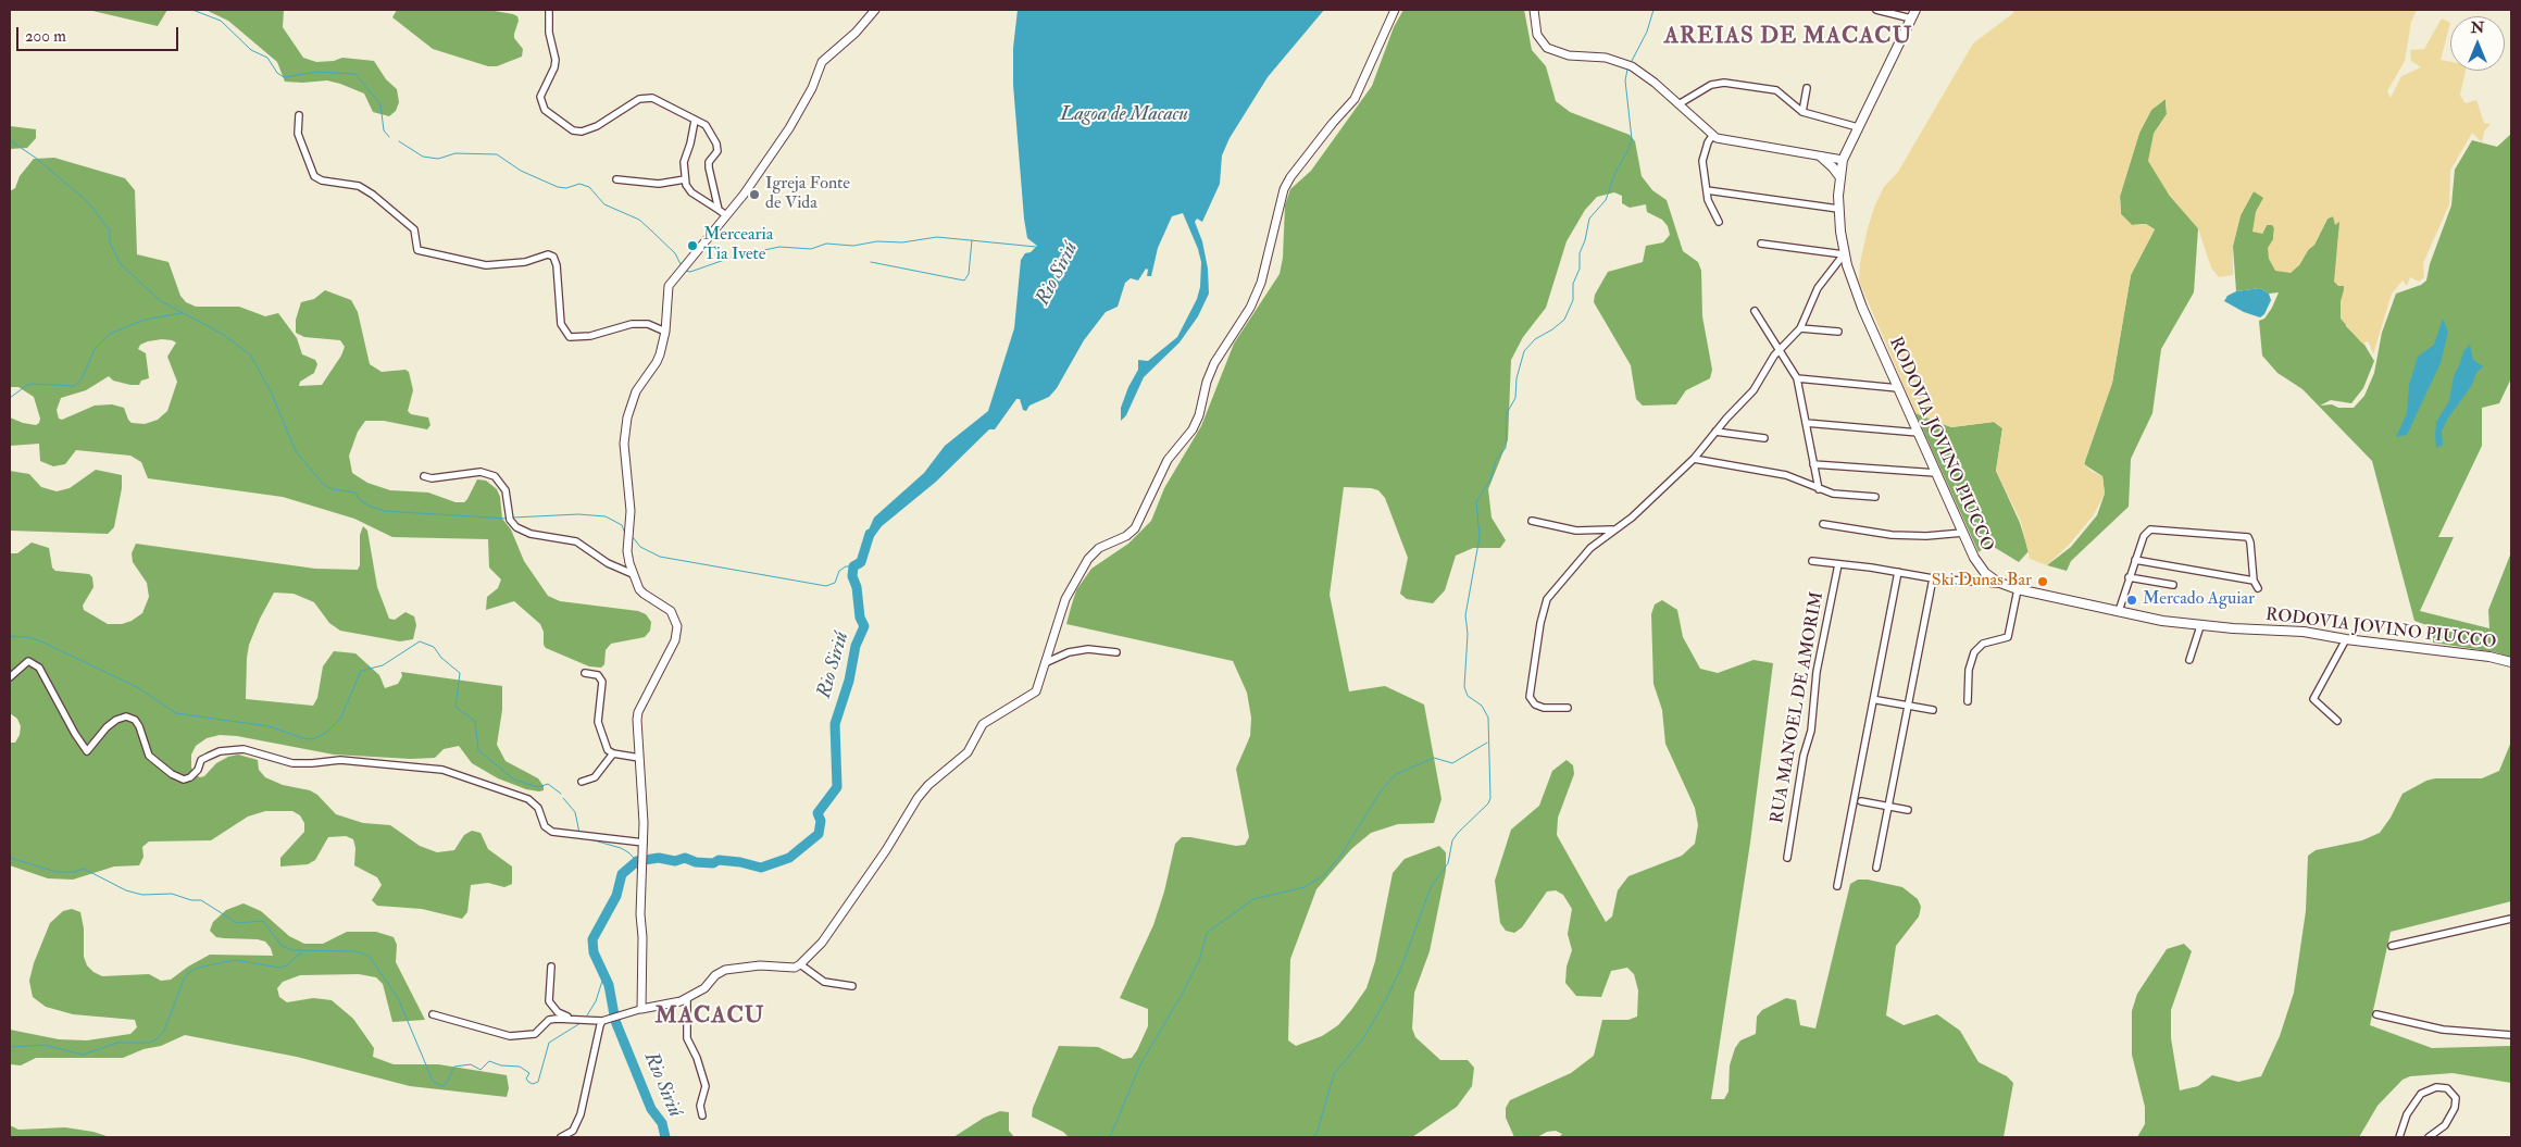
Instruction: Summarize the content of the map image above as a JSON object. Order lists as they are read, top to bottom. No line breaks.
{"streets":{"main road":["RODOVIA JOVINO PIUCCO"],"street":["RUA MANOEL DE AMORIM"]},"districts":["AREIAS DE MACACU","MACACU"],"water":["Lagoa de Macacu","Rio Siriú"],"places":["Igreja Fonte de Vida","Mercearia Tia Ivete","Ski Dunas Bar","Mercado Aguiar"],"scale_bar":"200 m","north":"top"}
